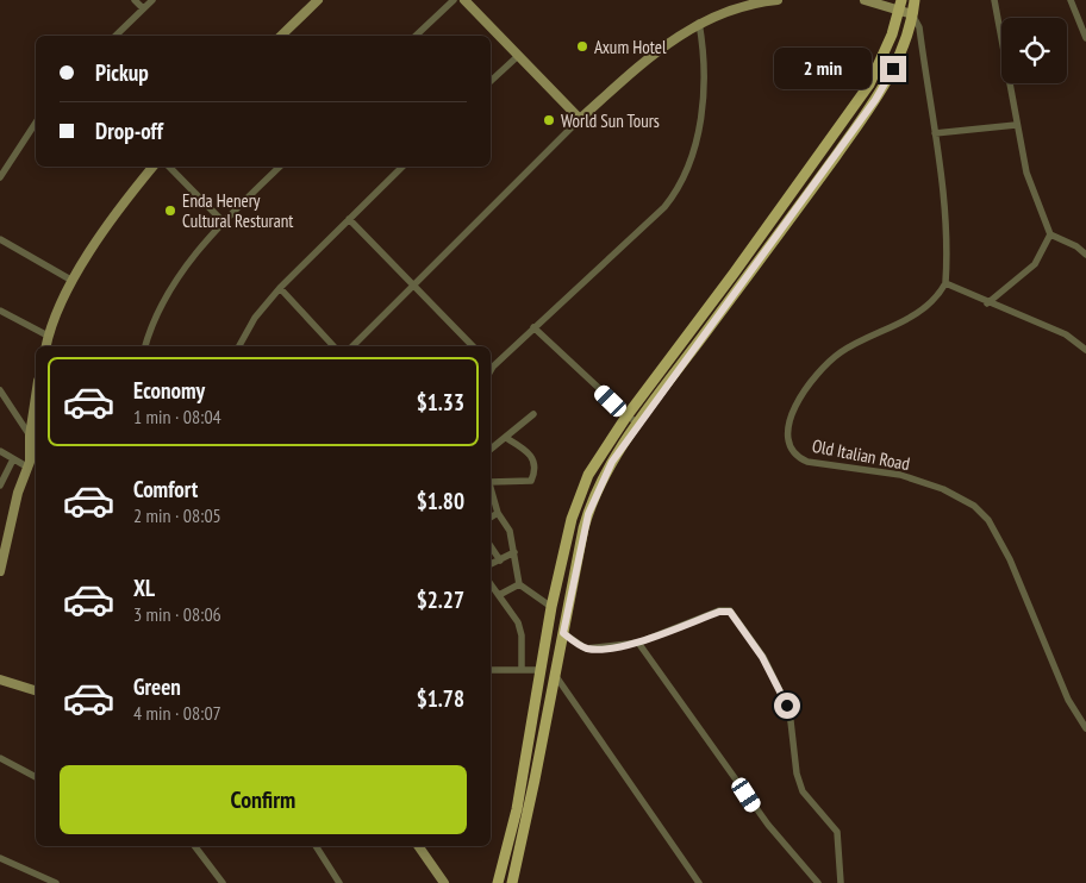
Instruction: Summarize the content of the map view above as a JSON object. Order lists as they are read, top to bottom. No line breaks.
{"streets":{"street":["Old Italian Road"]},"places":["Axum Hotel","World Sun Tours","Enda Henery Cultural Resturant"],"page":{"banner":["Pickup","Drop-off"],"bubble":"2 min","list":[{"name":"Economy","note":"1 min · 08:04","value":"$1.33"},{"name":"Comfort","note":"2 min · 08:05","value":"$1.80"},{"name":"XL","note":"3 min · 08:06","value":"$2.27"},{"name":"Green","note":"4 min · 08:07","value":"$1.78"}],"buttons":"Confirm"}}
